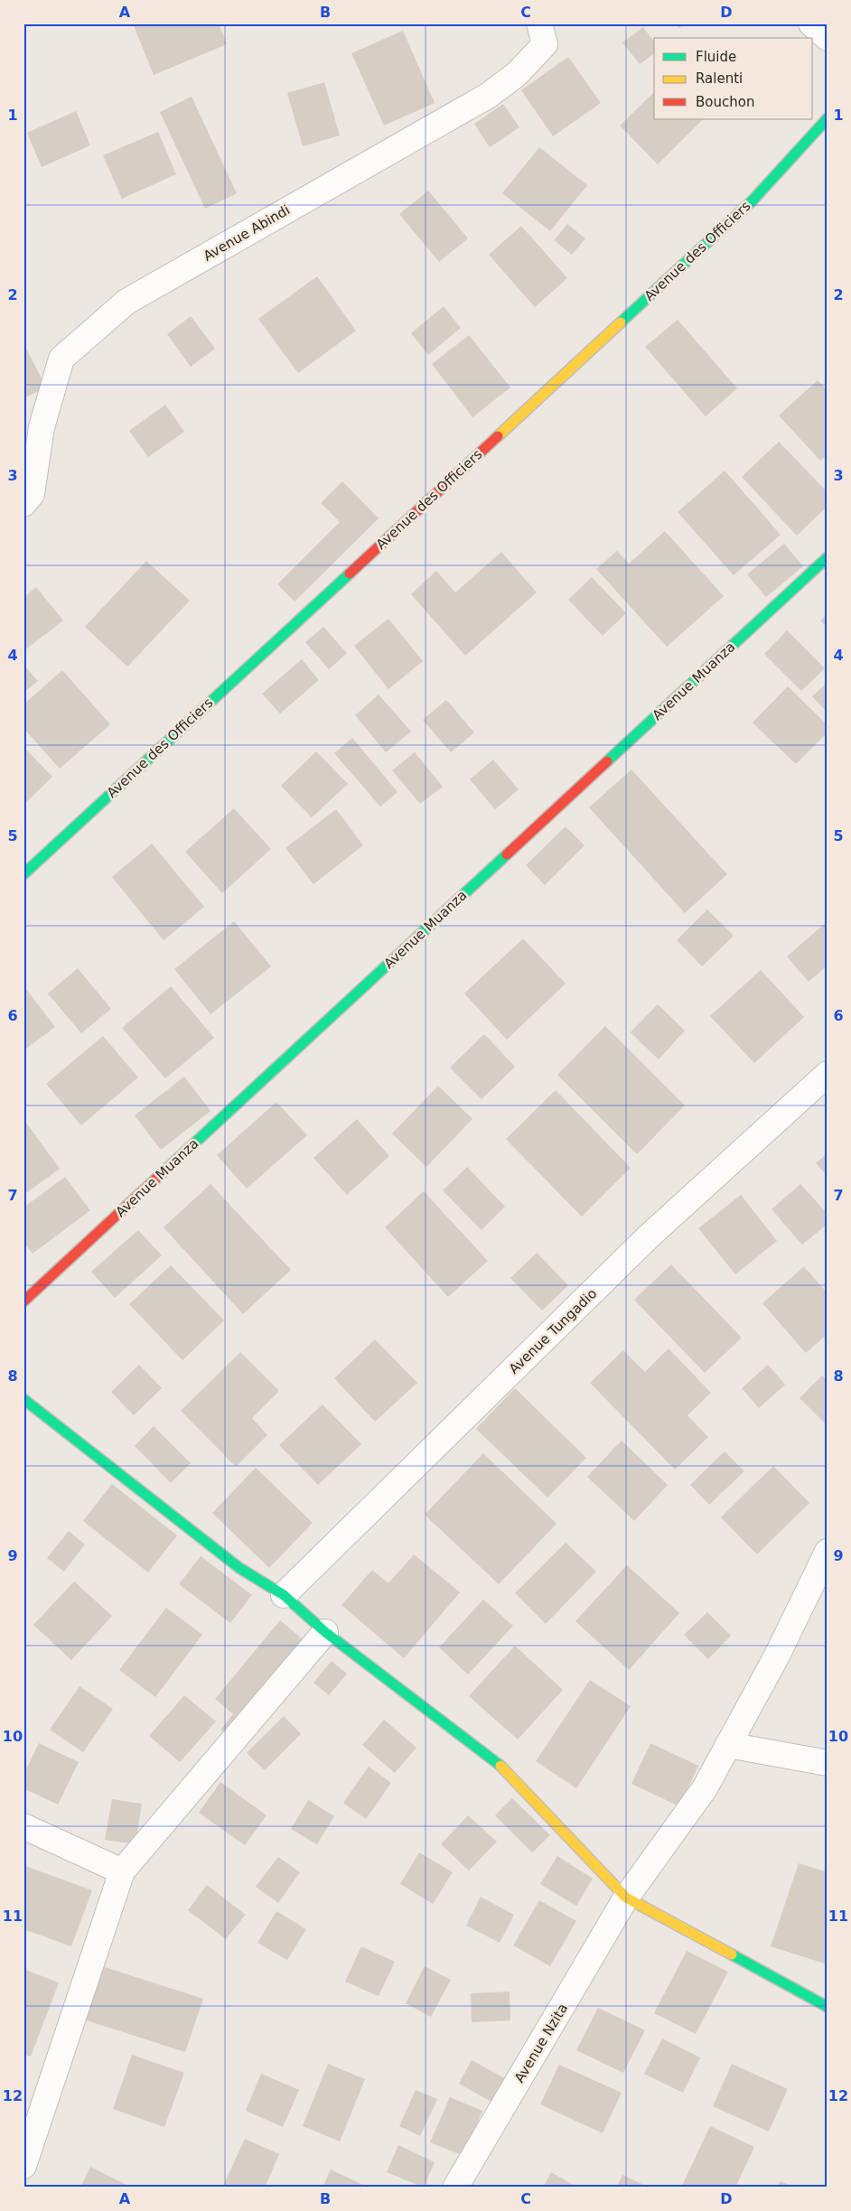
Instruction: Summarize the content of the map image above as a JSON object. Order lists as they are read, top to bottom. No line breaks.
{"streets":{"street":["Avenue Abindi","Avenue des Officiers","Avenue Muanza","Avenue Tungadio","Avenue Nzita"]},"legend":["Fluide","Ralenti","Bouchon"],"grid":{"columns":["A","B","C","D"],"rows":["1","2","3","4","5","6","7","8","9","10","11","12"]}}
